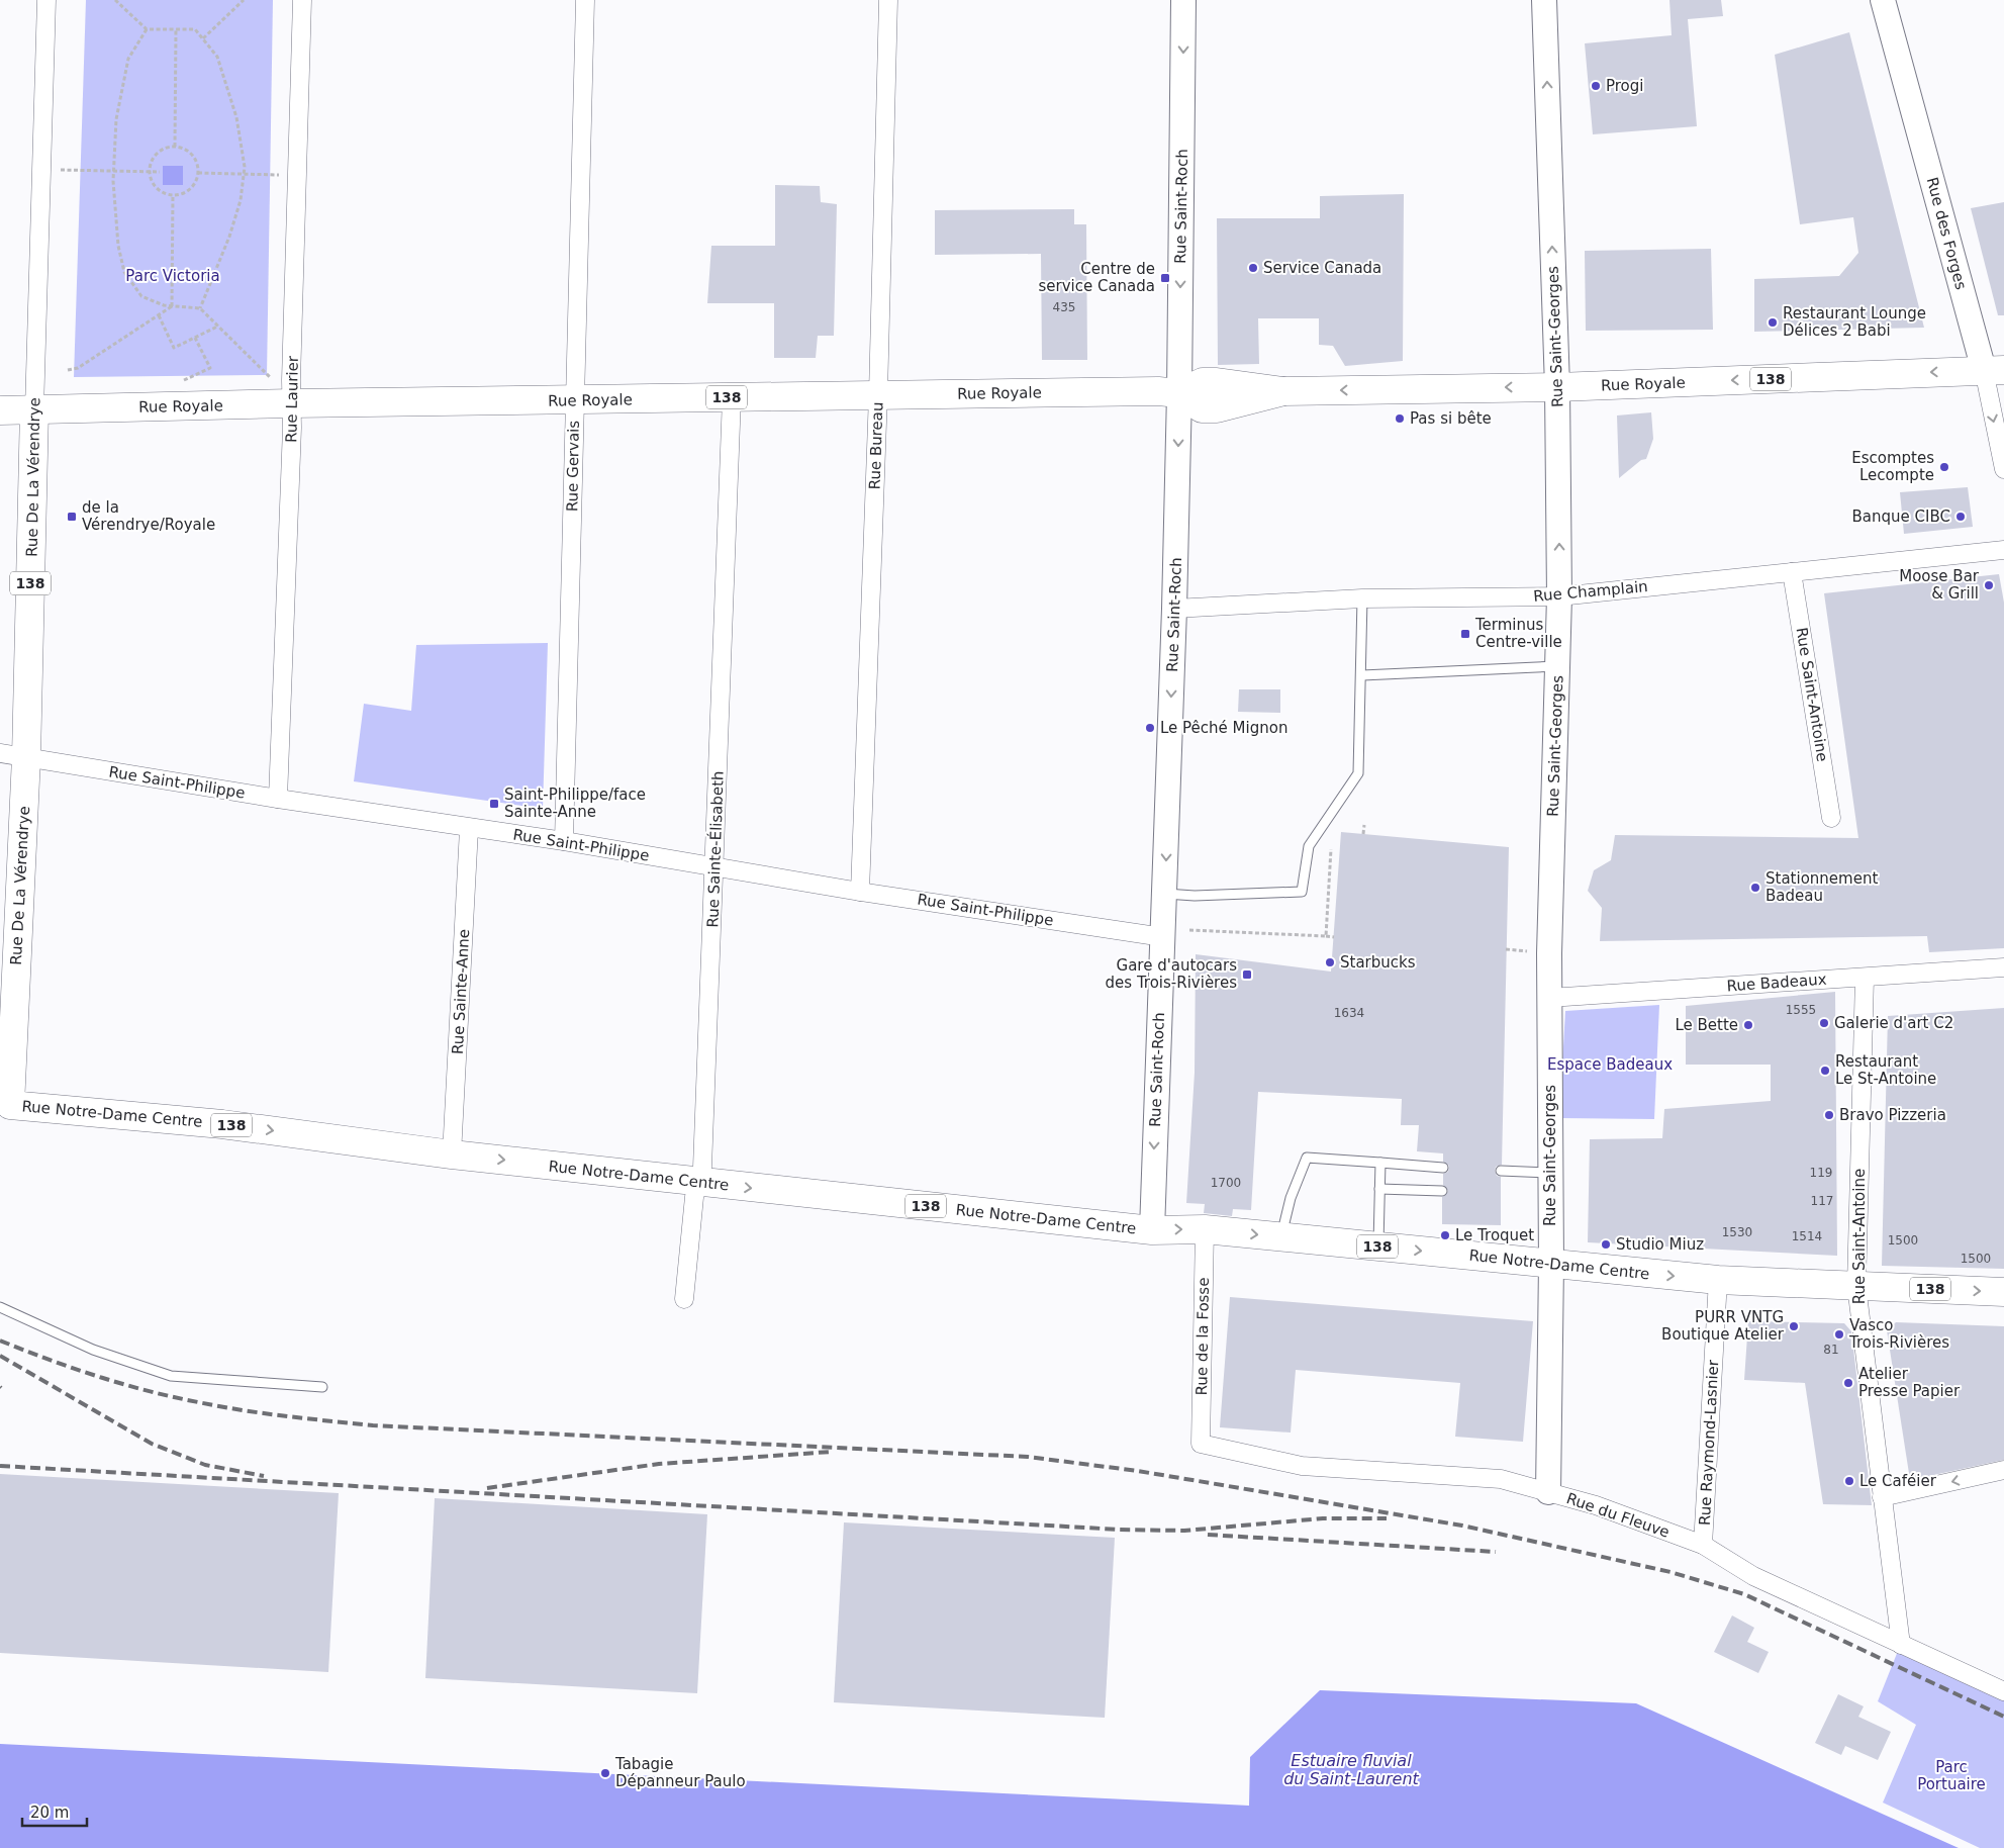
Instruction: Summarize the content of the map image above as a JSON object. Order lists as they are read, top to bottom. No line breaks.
{"streets":{"main road":["138","Rue Royale","Rue De La Vérendrye","Rue Notre-Dame Centre"],"street":["Rue Saint-Roch","Rue des Forges","Rue Saint-Georges","Rue Laurier","Rue Bureau","Rue Gervais","Rue Champlain","Rue Saint-Antoine","Rue Saint-Philippe","Rue Sainte-Élisabeth","Rue Badeaux","Rue Sainte-Anne","Rue de la Fosse","Rue Raymond-Lasnier","Rue du Fleuve"]},"crossings":[["Rue Saint-Roch","Rue Royale"],["Rue Saint-Roch","Rue Champlain"],["Rue Saint-Roch","Rue Saint-Philippe"],["Rue Saint-Roch","Rue Notre-Dame Centre"],["Rue des Forges","Rue Royale"],["Rue Saint-Georges","Rue Royale"],["Rue Saint-Georges","Rue Champlain"],["Rue Saint-Georges","Rue Badeaux"],["Rue Saint-Georges","Rue Notre-Dame Centre"],["Rue Saint-Georges","Rue du Fleuve"],["Rue Royale","Rue Laurier"],["Rue Royale","Rue Bureau"],["Rue Royale","Rue Gervais"],["Rue Royale","Rue De La Vérendrye"],["Rue Royale","Rue Sainte-Élisabeth"],["Rue Laurier","Rue Saint-Philippe"],["Rue Bureau","Rue Saint-Philippe"],["Rue Gervais","Rue Saint-Philippe"],["Rue De La Vérendrye","Rue Saint-Philippe"],["Rue De La Vérendrye","Rue Notre-Dame Centre"],["Rue Champlain","Rue Saint-Antoine"],["Rue Saint-Antoine","Rue Badeaux"],["Rue Saint-Antoine","Rue Notre-Dame Centre"],["Rue Saint-Antoine","Rue du Fleuve"],["Rue Saint-Philippe","Rue Sainte-Élisabeth"],["Rue Saint-Philippe","Rue Sainte-Anne"],["Rue Sainte-Élisabeth","Rue Notre-Dame Centre"],["Rue Sainte-Anne","Rue Notre-Dame Centre"],["Rue Notre-Dame Centre","Rue de la Fosse"],["Rue Notre-Dame Centre","Rue Raymond-Lasnier"],["Rue de la Fosse","Rue du Fleuve"],["Rue Raymond-Lasnier","Rue du Fleuve"]],"one_way":["Rue Saint-Roch","Rue Saint-Georges","Rue Royale","Rue Notre-Dame Centre"],"water":["Estuaire fluvial du Saint-Laurent"],"parks":["Parc Victoria","Espace Badeaux","Parc Portuaire"],"places":{"other":["Progi","Service Canada","Restaurant Lounge Délices 2 Babi","Pas si bête","Escomptes Lecompte","Banque CIBC","Moose Bar & Grill","Le Pêché Mignon","Stationnement Badeau","Starbucks","Galerie d'art C2","Le Bette","Restaurant Le St-Antoine","Bravo Pizzeria","Le Troquet","Studio Miuz","PURR VNTG Boutique Atelier","Vasco Trois-Rivières","Atelier Presse Papier","Le Caféier","Tabagie Dépanneur Paulo"],"transit":["Centre de service Canada","de la Vérendrye/Royale","Terminus Centre-ville","Saint-Philippe/face Sainte-Anne","Gare d'autocars des Trois-Rivières"]},"house_numbers":["435","1555","1634","119","1700","117","1530","1514","1500","1500","81"],"scale_bar":"20 m"}
